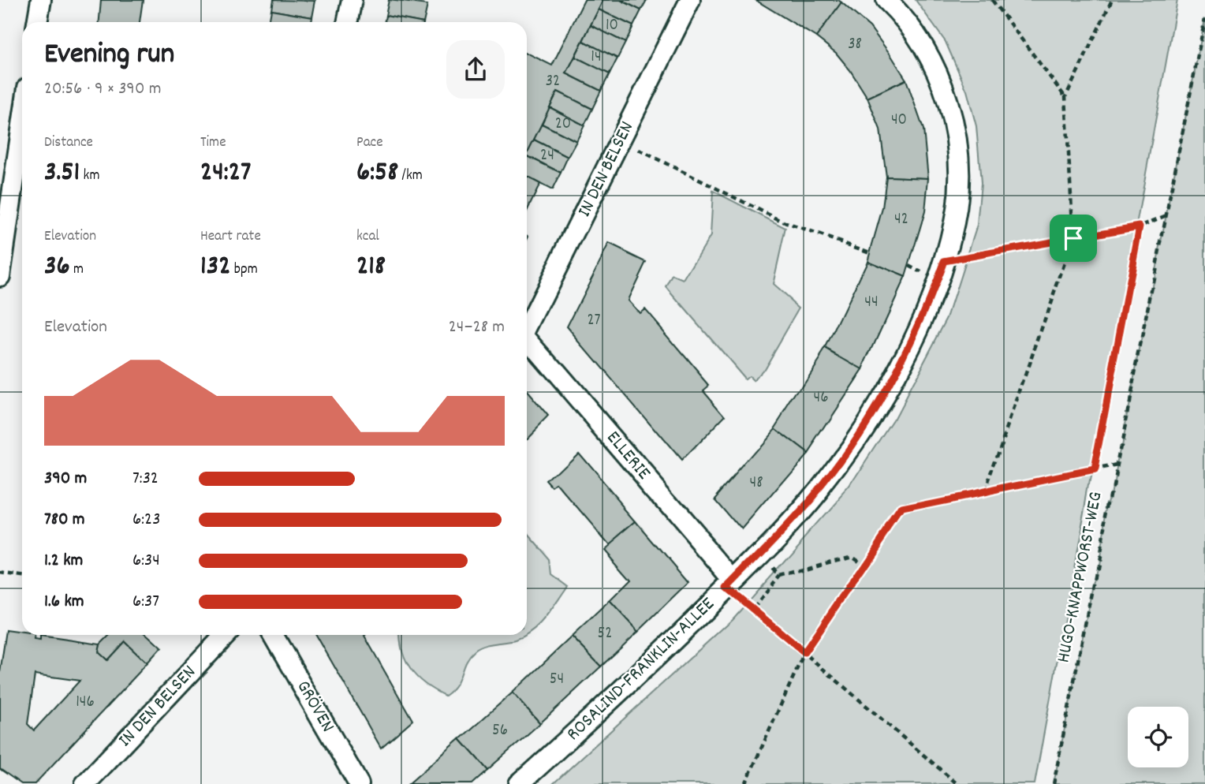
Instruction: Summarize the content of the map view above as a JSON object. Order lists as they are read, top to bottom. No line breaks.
{"streets":{"street":["IN DEN BELSEN","ELLERIE","ROSALIND-FRANKLIN-ALLEE","GRÖVEN"],"path":["HUGO-KNAPPWORST-WEG"]},"crossings":[["ELLERIE","ROSALIND-FRANKLIN-ALLEE"]],"house_numbers":["10","38","14","32","40","20","24","42","44","27","46","48","52","54","146","56"],"page":{"heading":["Evening run","20:56 · 9 × 390 m"],"stats":[["Distance","3.51 km"],["Time","24:27"],["Pace","6:58 /km"],["Elevation","36 m"],["Heart rate","132 bpm"],["kcal","218"]],"chart":["Elevation","24–28 m"],"list":[{"name":"390 m","note":"7:32"},{"name":"780 m","note":"6:23"},{"name":"1.2 km","note":"6:34"},{"name":"1.6 km","note":"6:37"}]}}
